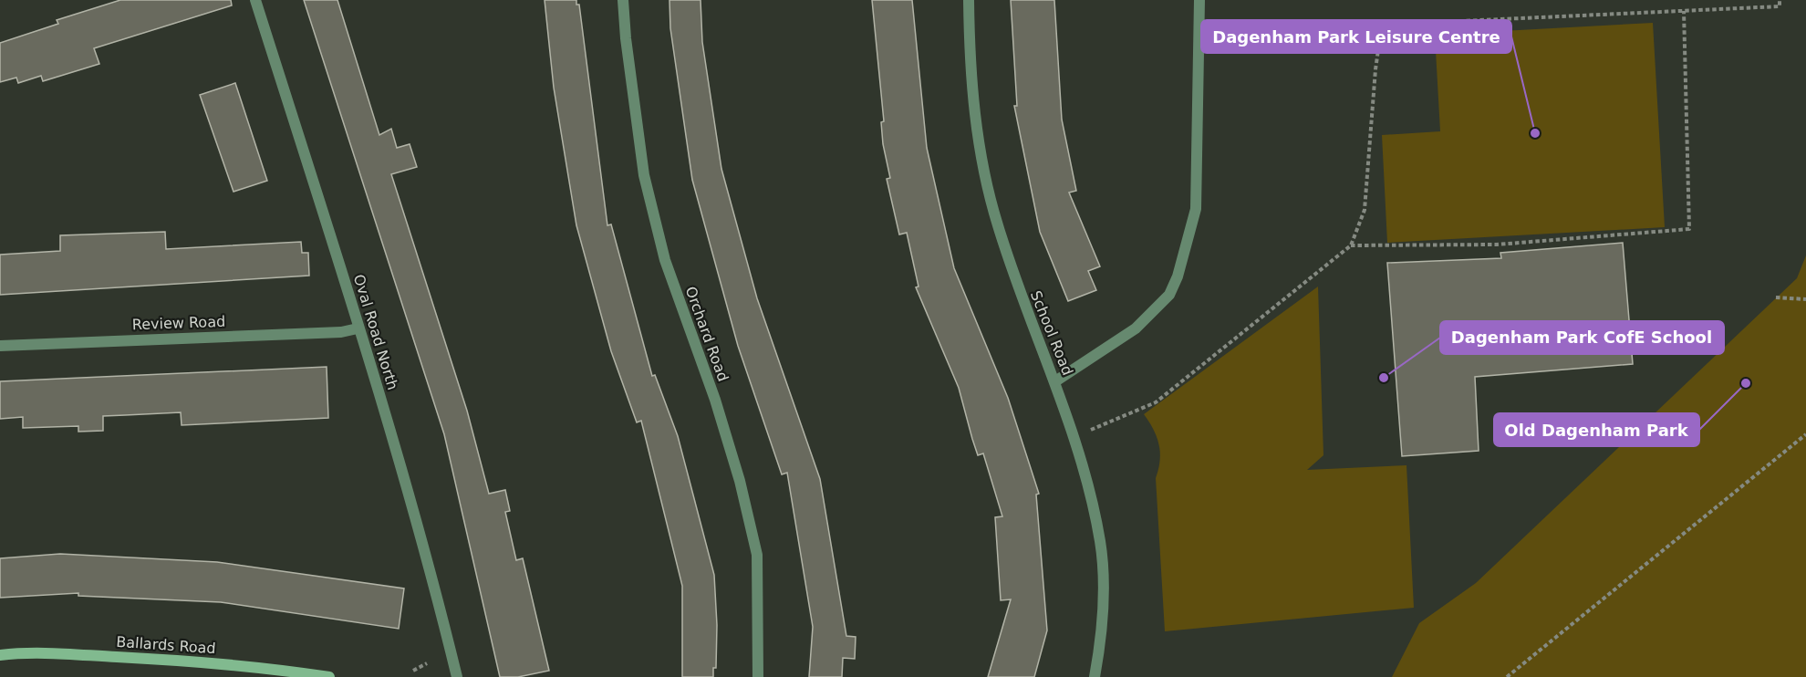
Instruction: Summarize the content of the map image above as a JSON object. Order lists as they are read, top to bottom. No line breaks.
{"streets":{"main road":["Ballards Road"],"street":["Review Road","Oval Road North","School Road","Orchard Road"]},"crossings":[["Review Road","Oval Road North"]],"places":["Dagenham Park Leisure Centre","Dagenham Park CofE School","Old Dagenham Park"]}
